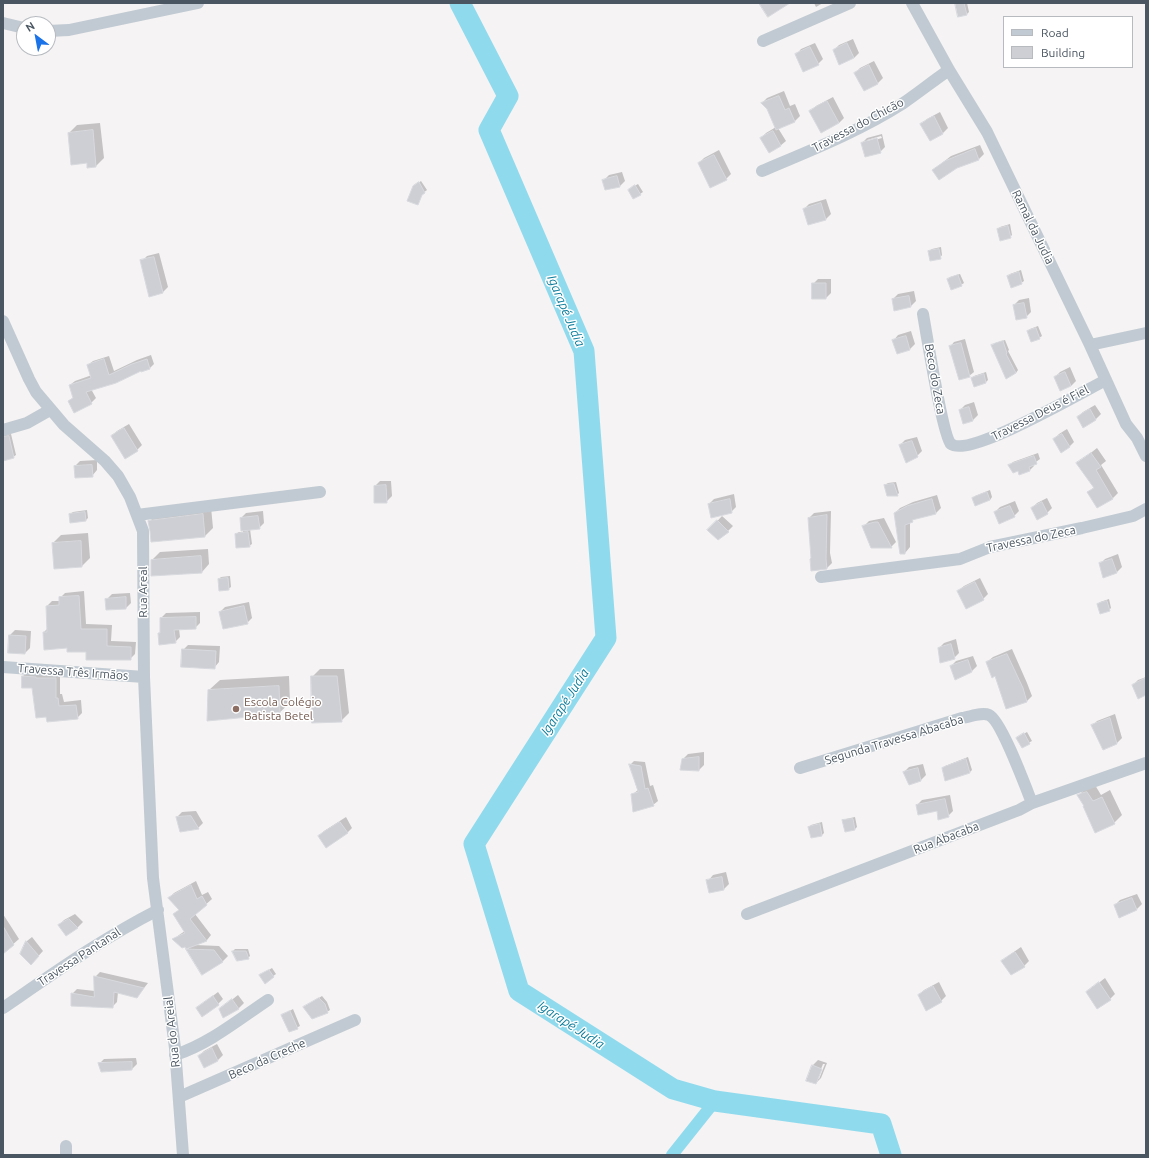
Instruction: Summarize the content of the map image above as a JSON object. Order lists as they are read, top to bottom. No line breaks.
{"streets":{"street":["Travessa do Chicão","Ramal da Judia","Beco do Zeca","Travessa Deus é Fiel","Travessa do Zeca","Rua Areal","Travessa Três Irmãos","Segunda Travessa Abacaba","Rua Abacaba","Travessa Pantanal","Rua do Areial","Beco da Creche"]},"crossings":[["Travessa do Chicão","Ramal da Judia"],["Ramal da Judia","Travessa Deus é Fiel"],["Beco do Zeca","Travessa Deus é Fiel"],["Rua Areal","Travessa Três Irmãos"],["Rua Areal","Travessa Pantanal"],["Rua Areal","Rua do Areial"],["Segunda Travessa Abacaba","Rua Abacaba"],["Travessa Pantanal","Rua do Areial"],["Rua do Areial","Beco da Creche"]],"water":["Igarapé Judia"],"places":["Escola Colégio Batista Betel"],"legend":["Road","Building"],"north":"top left"}
